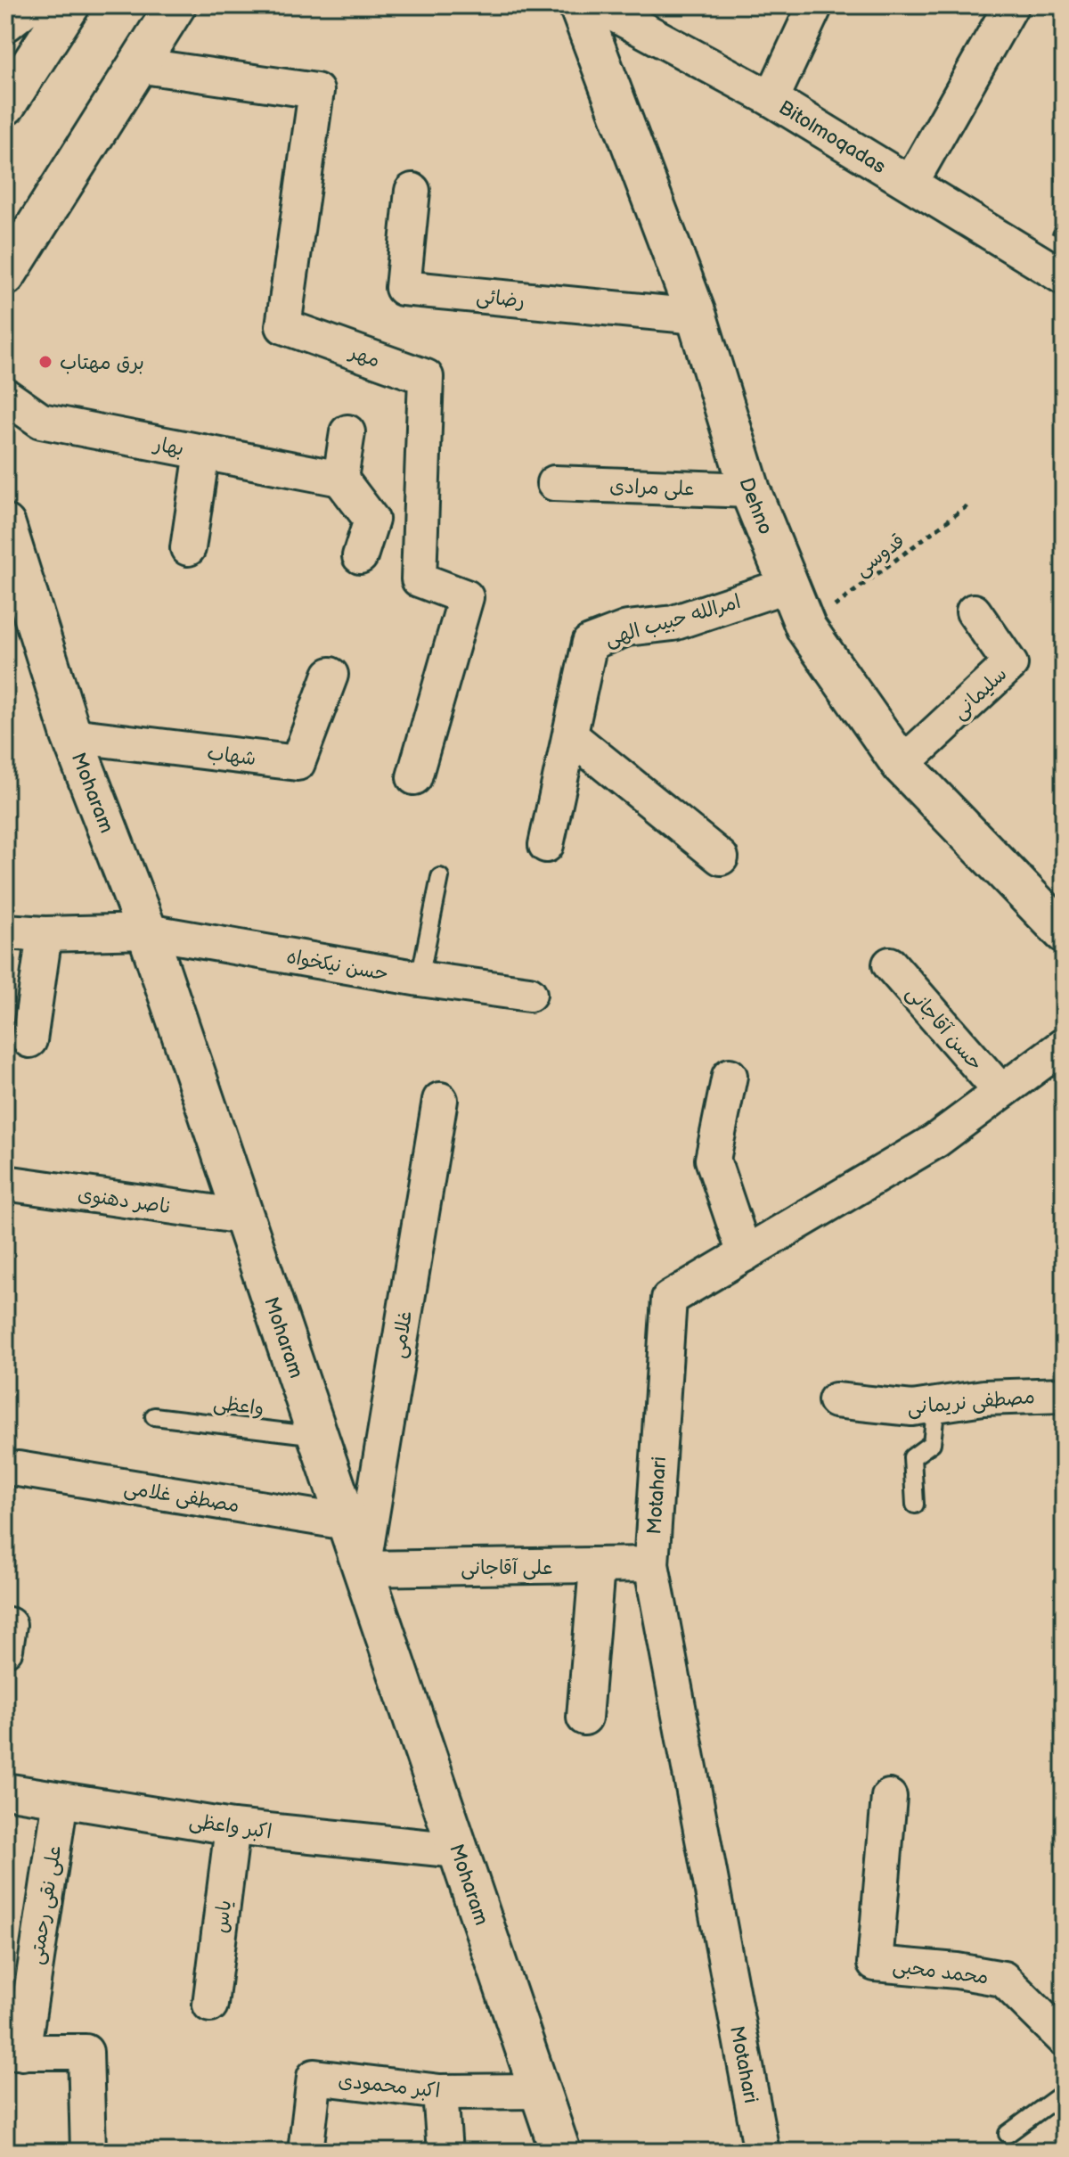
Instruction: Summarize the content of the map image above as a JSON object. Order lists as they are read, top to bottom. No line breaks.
{"streets":{"main road":["Dehno","Moharam"],"street":["Bitolmoqadas","رضائی","مهر","بهار","علی مرادی","امرالله حبیب الهی","سلیمانی","شهاب","حسن نیکخواه","حسن آقاجانی","ناصر دهنوی","غلامی","مصطفی نریمانی","مصطفی غلامی","Motahari","علی آقاجانی","اکبر واعظی","علی نقی رحمتی","یاس","محمد محبی","اکبر محمودی"],"lane":["واعظی"],"path":["قدوسی"]},"crossings":[["رضائی","Dehno"],["علی مرادی","Dehno"],["Dehno","قدوسی"],["Dehno","امرالله حبیب الهی"],["Dehno","سلیمانی"],["شهاب","Moharam"],["Moharam","حسن نیکخواه"],["Moharam","ناصر دهنوی"],["Moharam","غلامی"],["Moharam","واعظی"],["Moharam","مصطفی غلامی"],["Moharam","علی آقاجانی"],["Moharam","اکبر واعظی"],["Moharam","اکبر محمودی"],["حسن آقاجانی","Motahari"],["غلامی","علی آقاجانی"],["Motahari","علی آقاجانی"],["اکبر واعظی","علی نقی رحمتی"],["اکبر واعظی","یاس"]],"places":["برق مهتاب"]}
